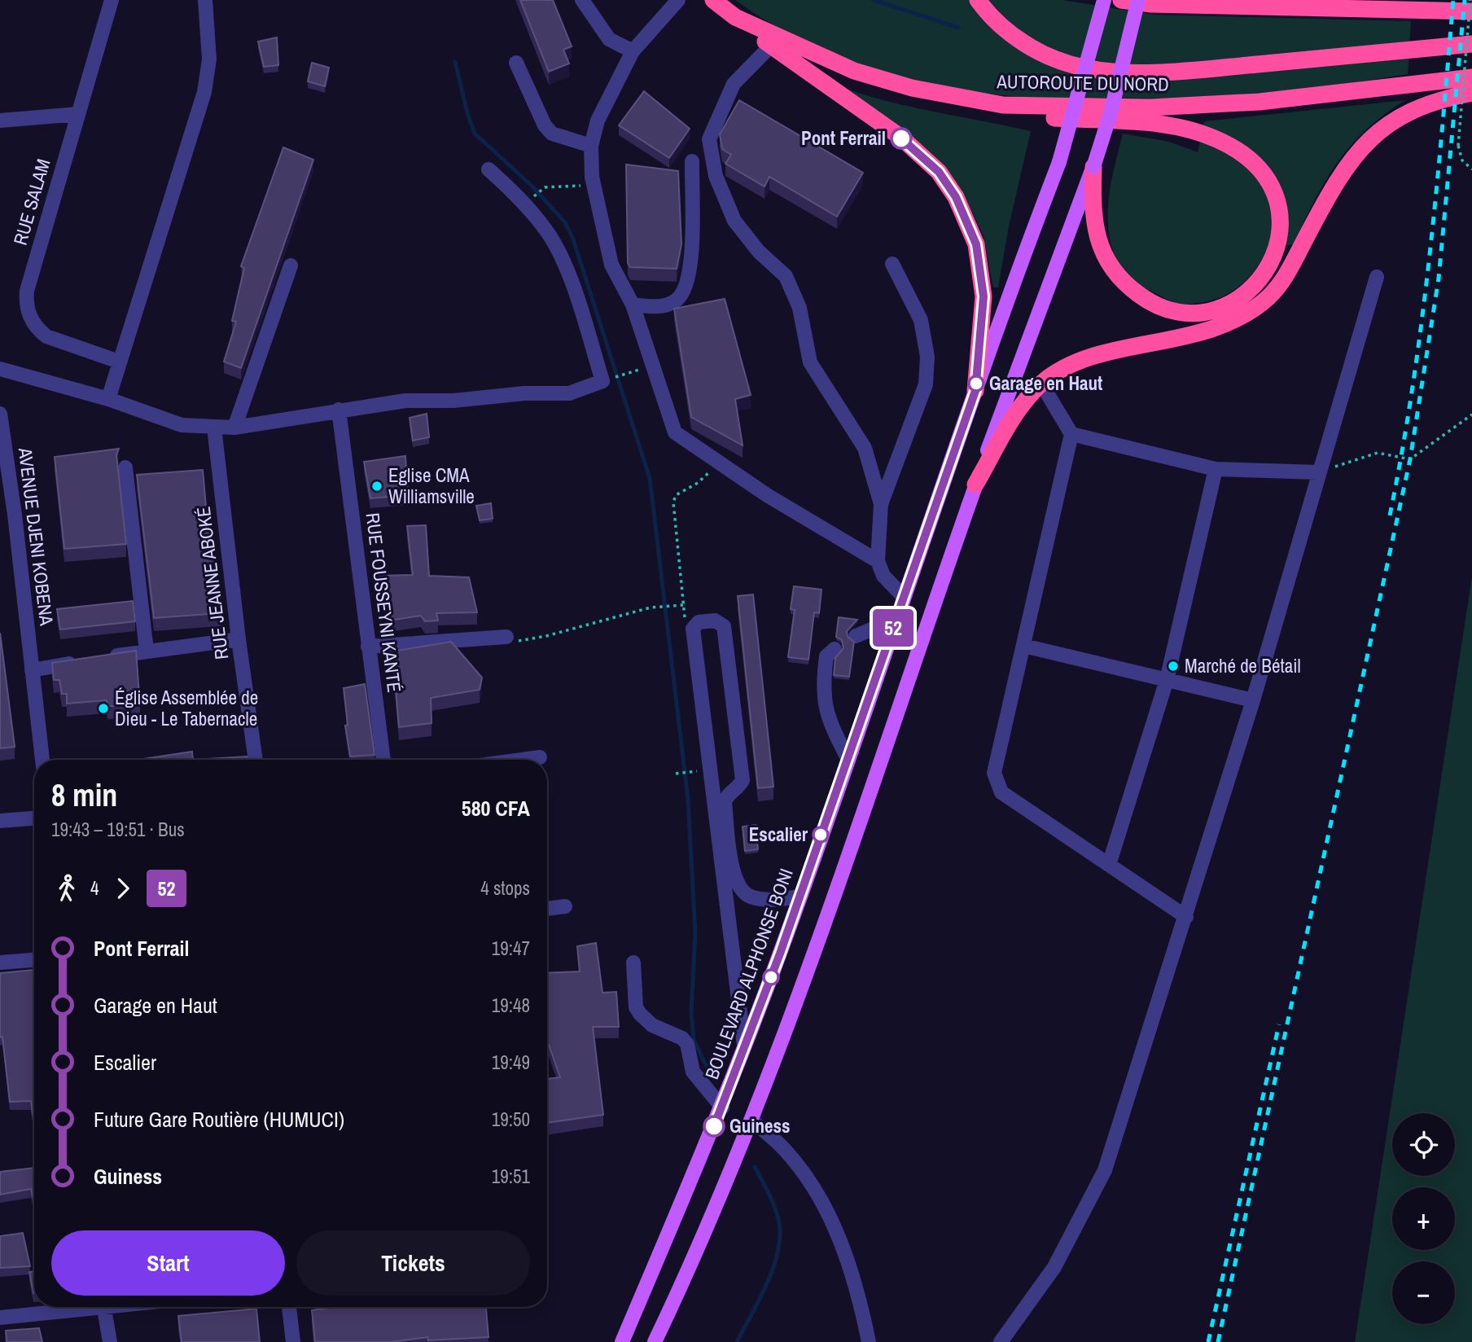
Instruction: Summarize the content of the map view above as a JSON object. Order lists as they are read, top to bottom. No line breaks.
{"streets":{"highway":["AUTOROUTE DU NORD"],"main road":["BOULEVARD ALPHONSE BONI"],"street":["RUE SALAM","AVENUE DJENI KOBENA","RUE JEANNE ABOKÉ","RUE FOUSSEYNI KANTÉ"]},"places":["Pont Ferrail","Garage en Haut","Eglise CMA Williamsville","Marché de Bétail","Église Assemblée de Dieu - Le Tabernacle","Escalier","Guiness"],"lines":["bus line 52"],"page":{"on_map":"52","heading":["8 min","19:43 – 19:51 · Bus","580 CFA"],"legs":["4","52","4 stops"],"list":[{"name":"Pont Ferrail","value":"19:47"},{"name":"Garage en Haut","value":"19:48"},{"name":"Escalier","value":"19:49"},{"name":"Future Gare Routière (HUMUCI)","value":"19:50"},{"name":"Guiness","value":"19:51"}],"map_buttons":["+","−"],"buttons":["Start","Tickets"]}}
